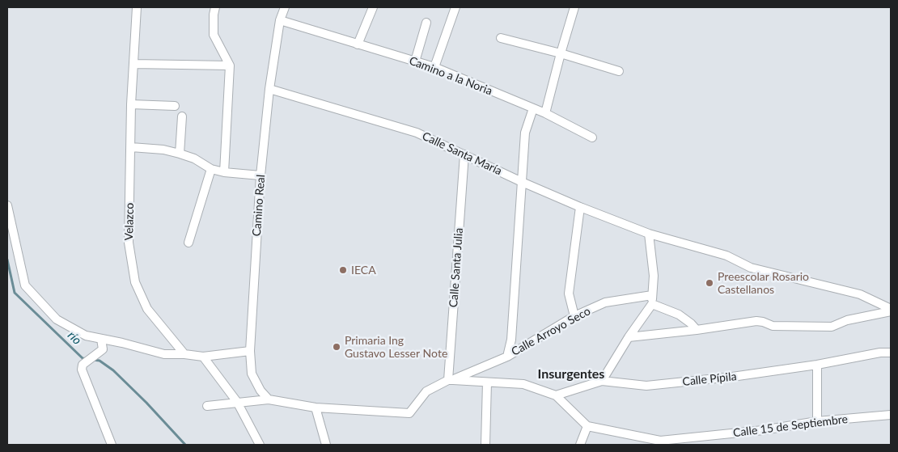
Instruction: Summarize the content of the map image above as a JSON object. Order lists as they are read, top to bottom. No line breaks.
{"streets":{"street":["Camino a la Noria","Calle Santa María","Camino Real","Velazco","Calle Santa Julia","Calle Arroyo Seco","Calle Pípila","Calle 15 de Septiembre"]},"crossings":[["Camino a la Noria","Camino Real"],["Calle Santa María","Camino Real"],["Calle Santa María","Calle Santa Julia"],["Calle Santa Julia","Calle Arroyo Seco"]],"districts":["Insurgentes"],"water":["río"],"places":["IECA","Preescolar Rosario Castellanos","Primaria Ing Gustavo Lesser Note"]}
